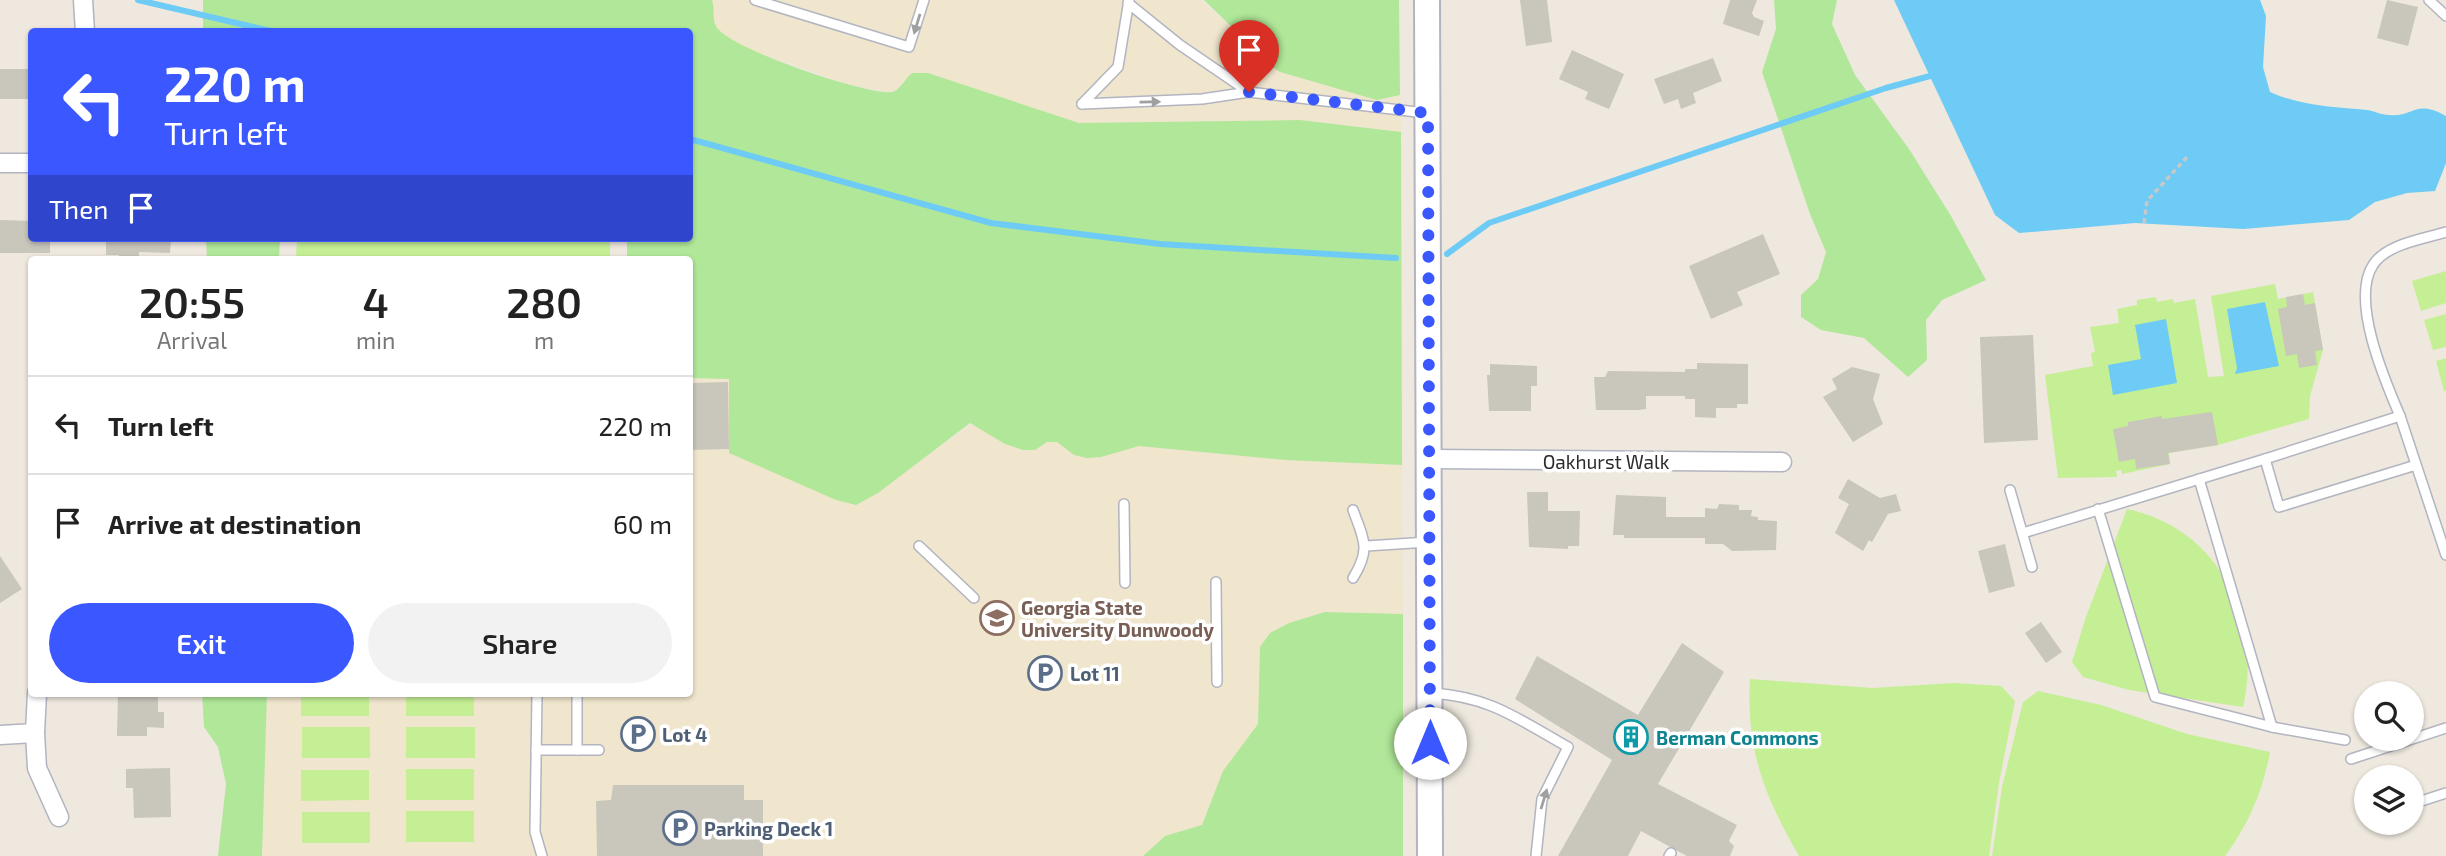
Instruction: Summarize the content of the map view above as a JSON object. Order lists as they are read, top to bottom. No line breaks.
{"streets":{"street":["Oakhurst Walk"]},"places":{"school or university":["Georgia State University Dunwoody"],"parking":["Lot 11","Lot 4","Parking Deck 1"],"building":["Berman Commons"]},"page":{"turn":["220 m","Turn left"],"then":"Then","eta":["20:55","Arrival","4","min","280","m"],"list":[{"name":"Turn left","value":"220 m"},{"name":"Arrive at destination","value":"60 m"}],"buttons":["Exit","Share"]}}
